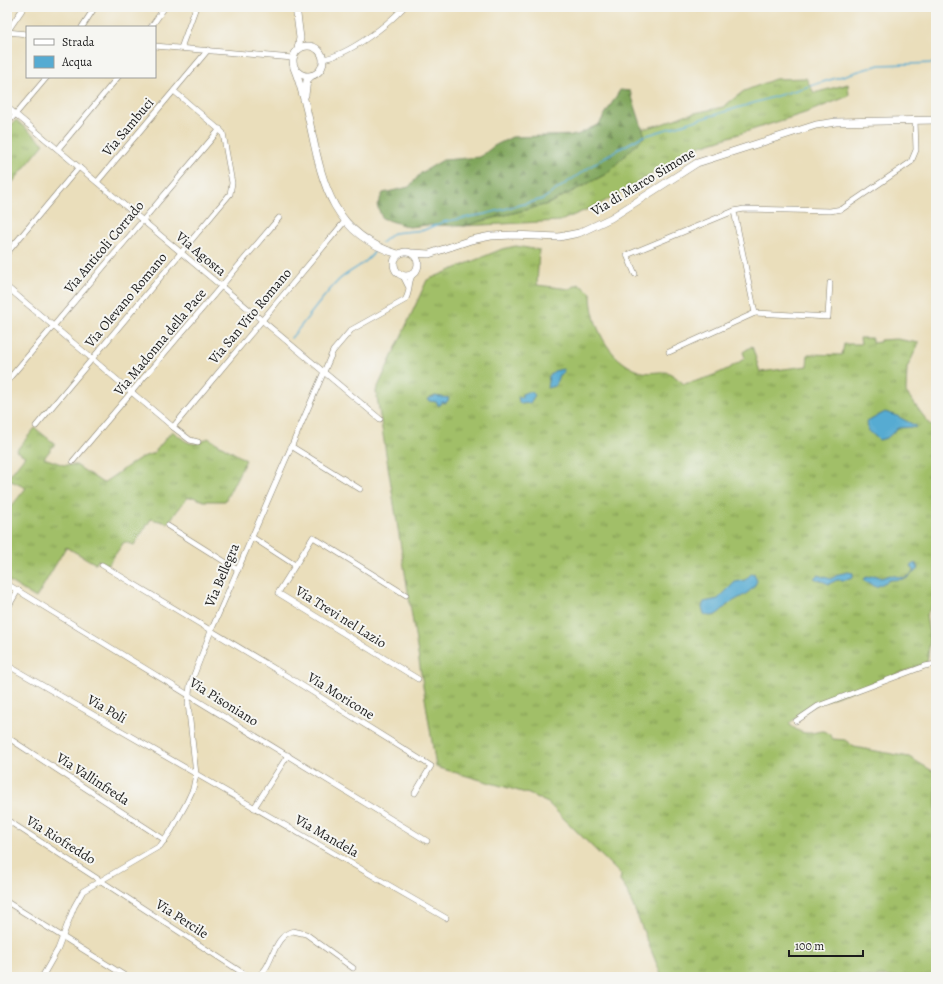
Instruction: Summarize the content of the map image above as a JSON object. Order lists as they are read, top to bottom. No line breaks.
{"streets":{"street":["Via Sambuci","Via di Marco Simone","Via Anticoli Corrado","Via Agosta","Via Olevano Romano","Via San Vito Romano","Via Madonna della Pace","Via Bellegra","Via Trevi nel Lazio","Via Moricone","Via Pisoniano","Via Poli","Via Vallinfreda","Via Mandela","Via Riofreddo","Via Percile"]},"crossings":[["Via Sambuci","Via Agosta"],["Via di Marco Simone","Via Bellegra"],["Via Anticoli Corrado","Via Agosta"],["Via Anticoli Corrado","Via Olevano Romano"],["Via Agosta","Via Olevano Romano"],["Via Agosta","Via San Vito Romano"],["Via Agosta","Via Madonna della Pace"],["Via Agosta","Via Bellegra"],["Via Bellegra","Via Moricone"],["Via Bellegra","Via Pisoniano"],["Via Bellegra","Via Poli"],["Via Bellegra","Via Vallinfreda"],["Via Bellegra","Via Mandela"],["Via Bellegra","Via Riofreddo"],["Via Bellegra","Via Percile"],["Via Poli","Via Mandela"],["Via Riofreddo","Via Percile"]],"legend":["Strada","Acqua"],"scale_bar":"100 m"}
